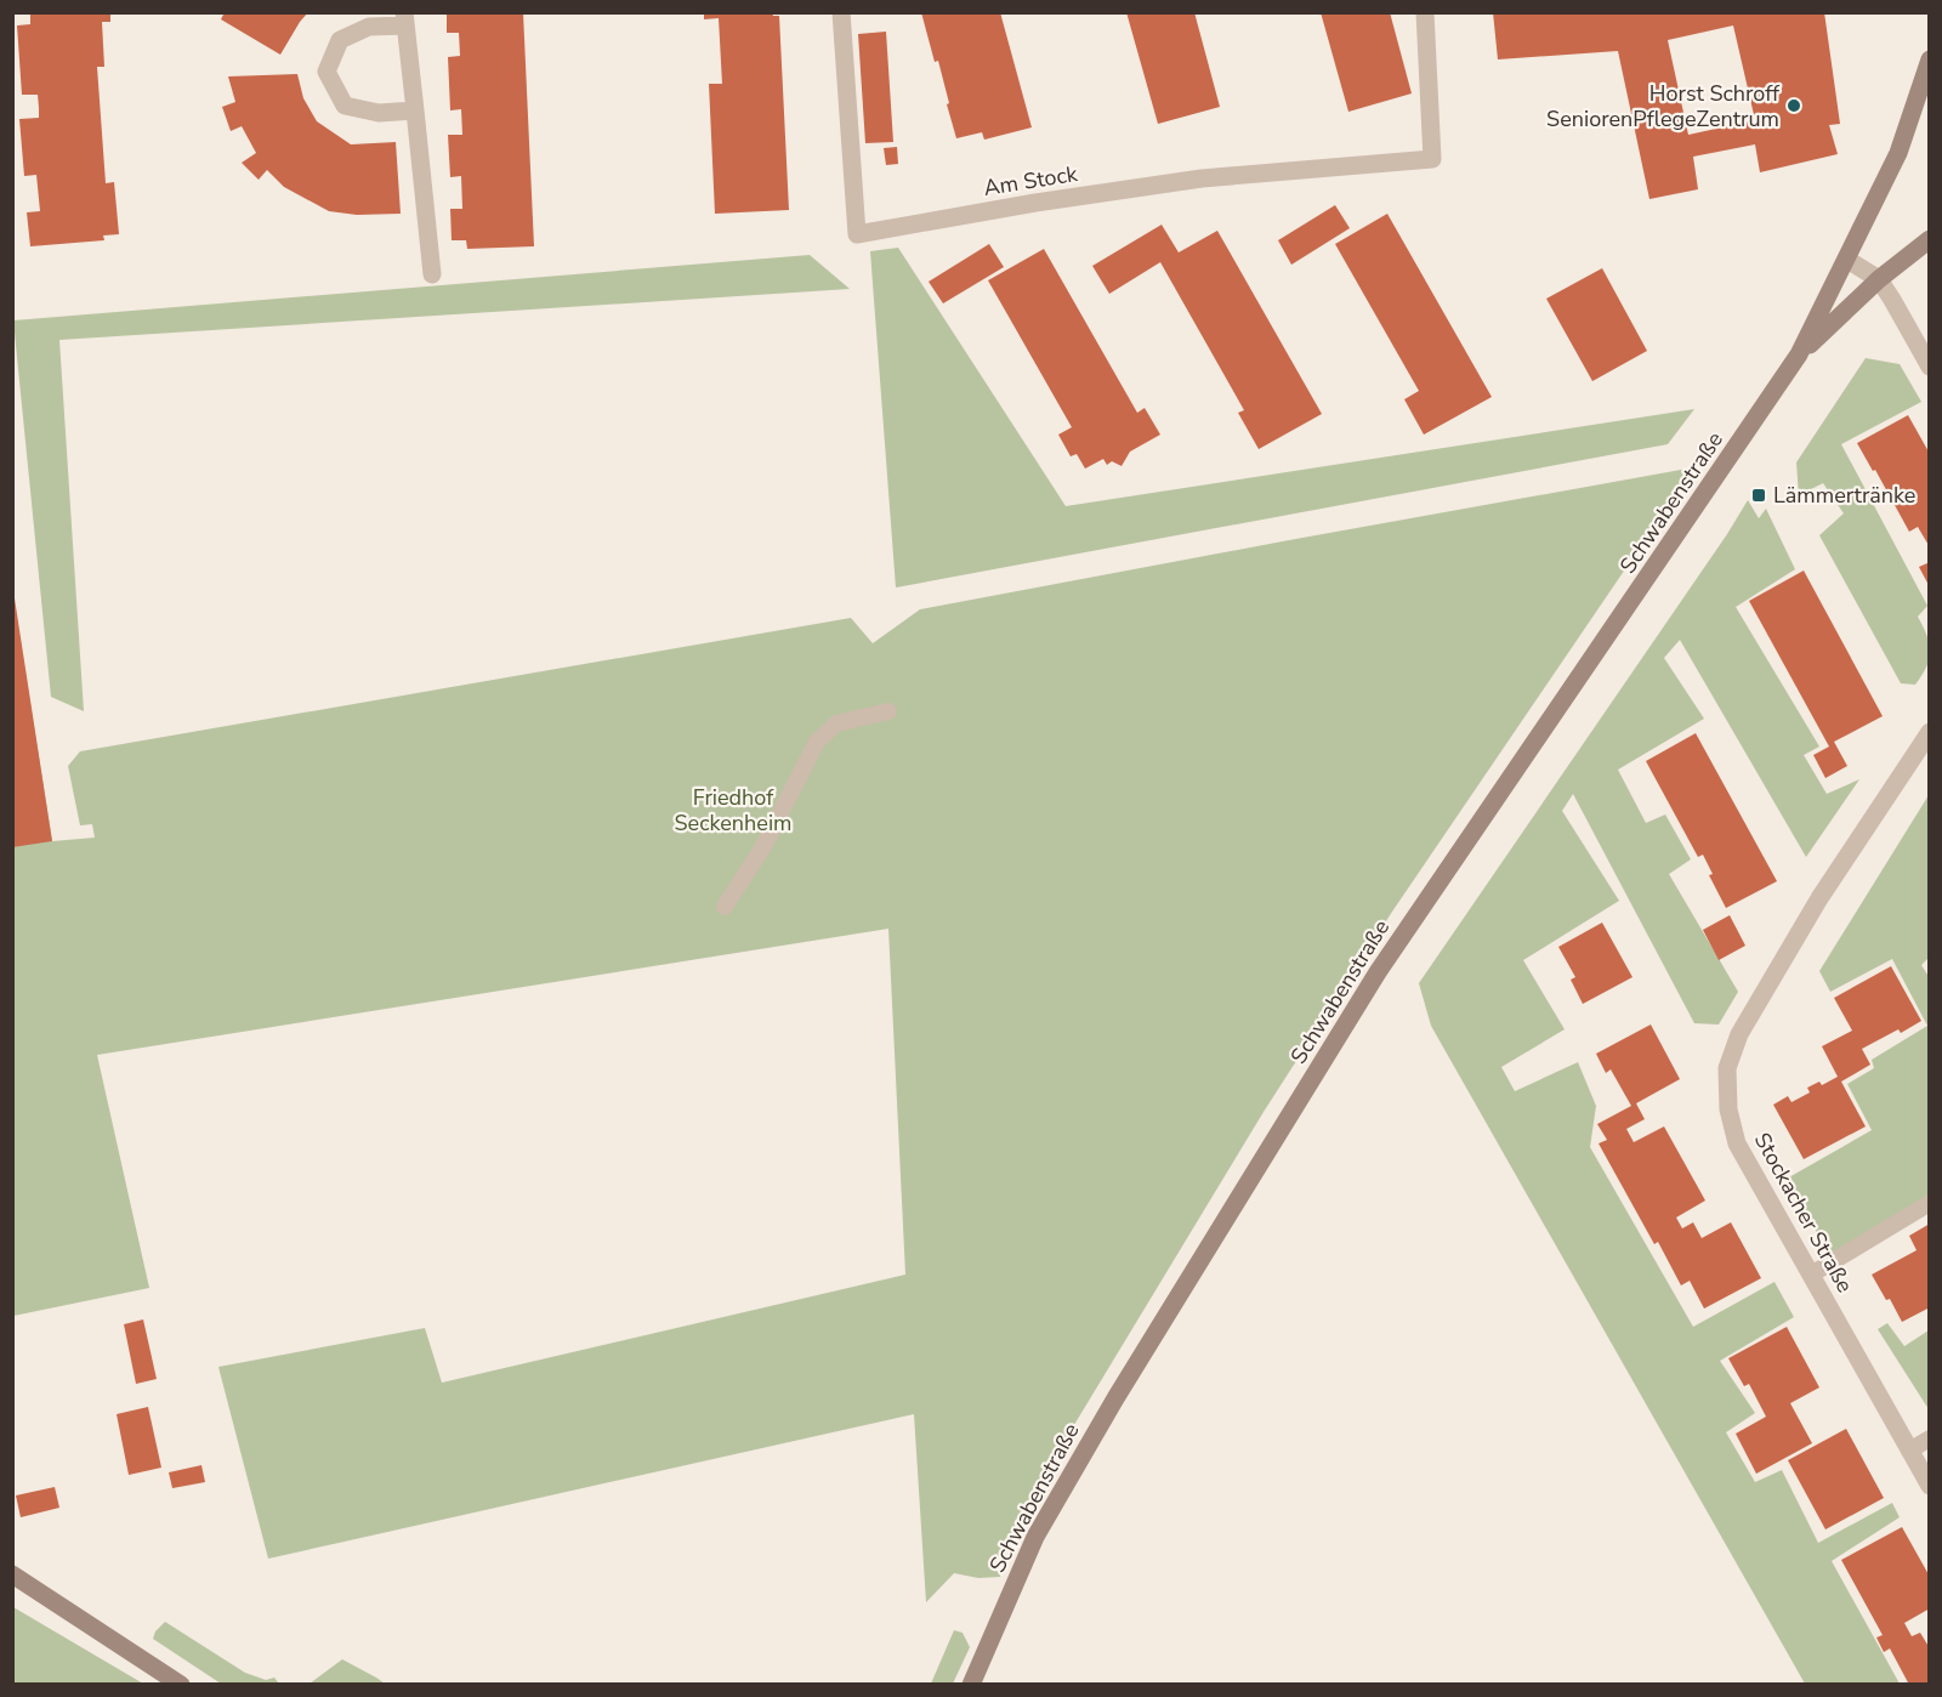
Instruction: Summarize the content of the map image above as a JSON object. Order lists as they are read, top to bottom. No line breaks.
{"streets":{"street":["Am Stock","Schwabenstraße","Stockacher Straße"]},"parks":["Friedhof Seckenheim"],"places":{"other":["Horst Schroff SeniorenPflegeZentrum"],"transit":["Lämmertränke"]}}
